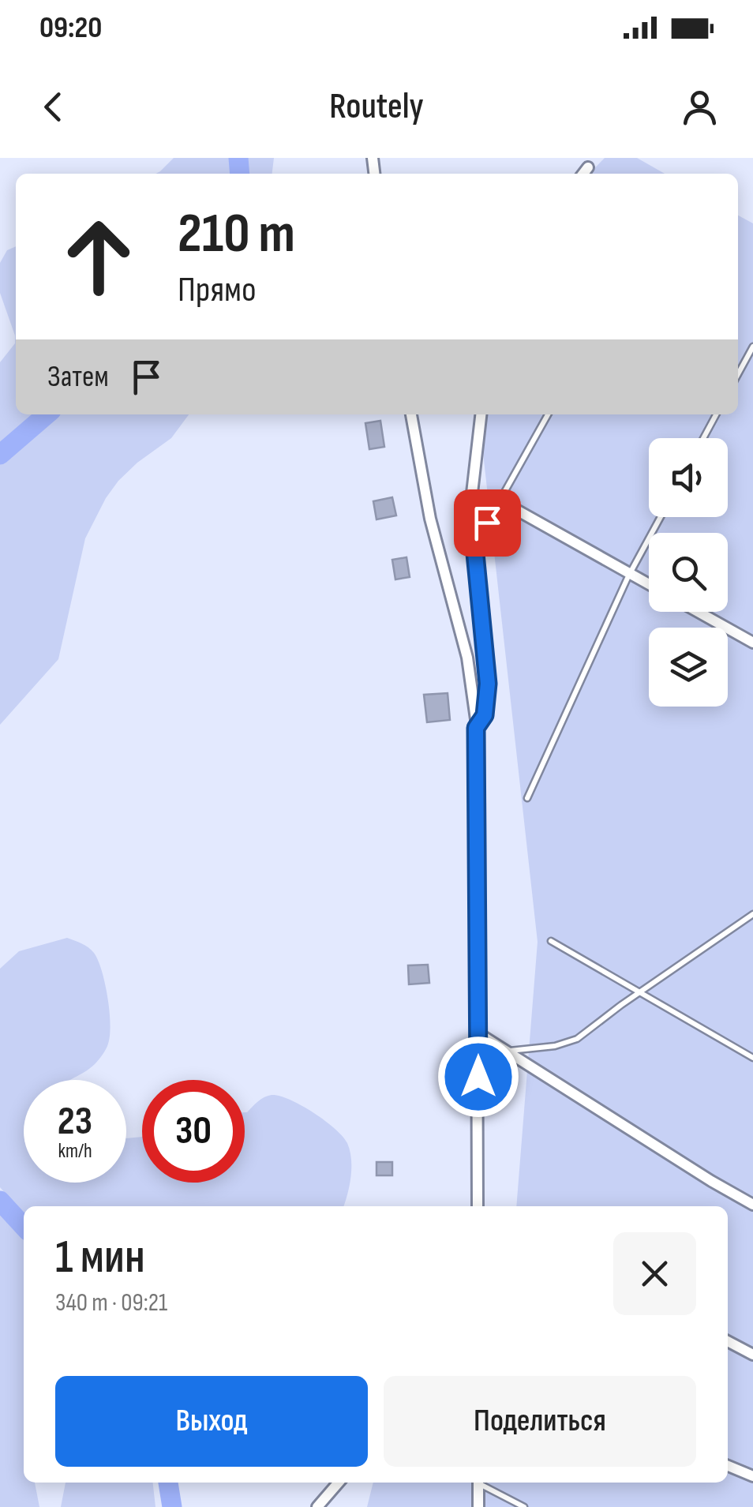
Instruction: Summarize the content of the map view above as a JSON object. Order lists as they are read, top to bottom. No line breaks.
{"page":{"status":"09:20","header":"Routely","turn":["210 m","Прямо"],"then":"Затем","speed":"23 km/h","limit":"30","heading":["1 мин","340 m · 09:21"],"buttons":["Выход","Поделиться"]}}
